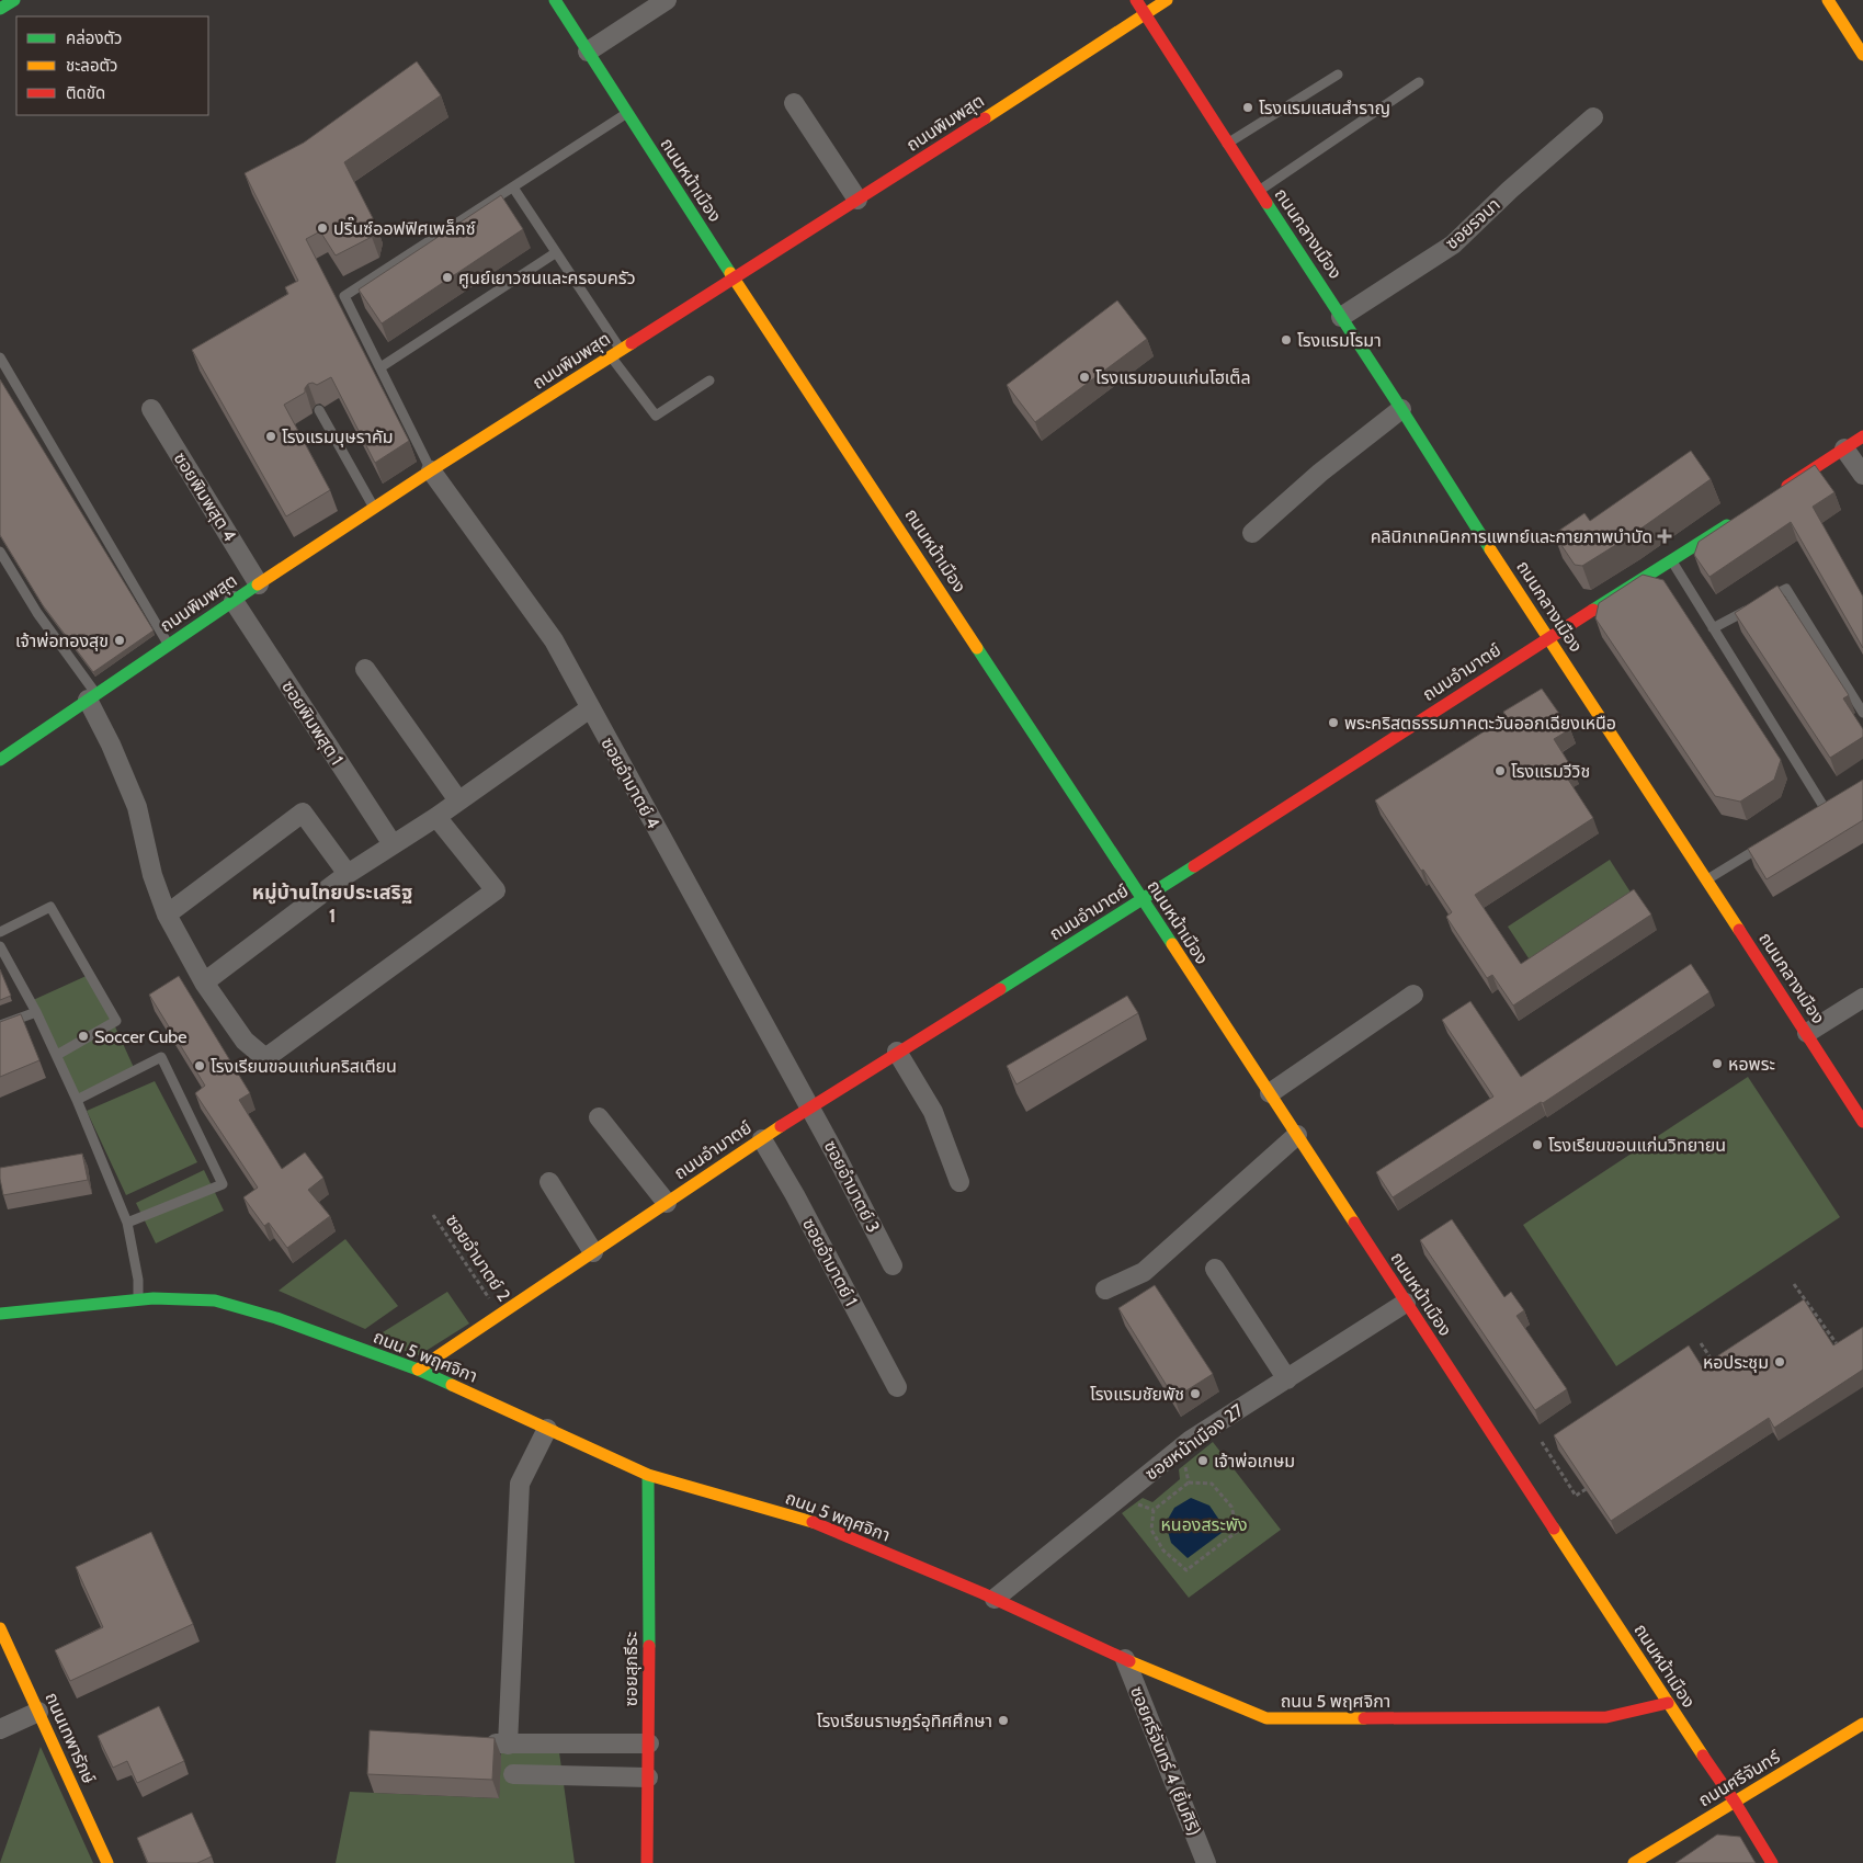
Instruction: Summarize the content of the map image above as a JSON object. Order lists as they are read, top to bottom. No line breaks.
{"streets":{"street":["ถนนพิมพสุต","ถนนหน้าเมือง","ซอยรจนา","ถนนกลางเมือง","ซอยพิมพสุต 4","ถนนอำมาตย์","ซอยพิมพสุต 1","ซอยอำมาตย์ 4","ซอยอำมาตย์ 3","ซอยอำมาตย์ 1","ถนน 5 พฤศจิกา","ซอยหน้าเมือง 27","ซอยสุภธีระ","ถนนเทพารักษ์","ซอยศรีจันทร์ 4 (ยิ้มศิริ)","ถนนศรีจันทร์"],"path":["ซอยอำมาตย์ 2"]},"crossings":[["ถนนพิมพสุต","ถนนหน้าเมือง"],["ถนนพิมพสุต","ถนนกลางเมือง"],["ถนนพิมพสุต","ซอยพิมพสุต 4"],["ถนนพิมพสุต","ซอยพิมพสุต 1"],["ถนนพิมพสุต","ซอยอำมาตย์ 4"],["ถนนหน้าเมือง","ถนนอำมาตย์"],["ถนนหน้าเมือง","ถนน 5 พฤศจิกา"],["ถนนหน้าเมือง","ซอยหน้าเมือง 27"],["ถนนหน้าเมือง","ถนนศรีจันทร์"],["ซอยรจนา","ถนนกลางเมือง"],["ถนนกลางเมือง","ถนนอำมาตย์"],["ถนนอำมาตย์","ซอยอำมาตย์ 4"],["ถนนอำมาตย์","ซอยอำมาตย์ 3"],["ถนนอำมาตย์","ซอยอำมาตย์ 2"],["ถนนอำมาตย์","ซอยอำมาตย์ 1"],["ถนนอำมาตย์","ถนน 5 พฤศจิกา"],["ซอยอำมาตย์ 4","ซอยอำมาตย์ 3"],["ถนน 5 พฤศจิกา","ซอยหน้าเมือง 27"],["ถนน 5 พฤศจิกา","ซอยสุภธีระ"],["ถนน 5 พฤศจิกา","ซอยศรีจันทร์ 4 (ยิ้มศิริ)"]],"districts":["หมู่บ้านไทยประเสริฐ 1"],"parks":["หนองสระพัง"],"places":{"other":["โรงแรมแสนสำราญ","ปริ๊นซ์ออฟฟิศเพล็กซ์","ศูนย์เยาวชนและครอบครัว","โรงแรมโรมา","โรงแรมขอนแก่นโฮเต็ล","โรงแรมบุษราคัม","เจ้าพ่อทองสุข","พระคริสตธรรมภาคตะวันออกเฉียงเหนือ","โรงแรมวีวิช","Soccer Cube","หอพระ","โรงเรียนขอนแก่นคริสเตียน","โรงเรียนขอนแก่นวิทยายน","หอประชุม","โรงแรมชัยพัช","เจ้าพ่อเกษม","โรงเรียนราษฎร์อุทิศศึกษา"],"health":["คลินิกเทคนิคการแพทย์และกายภาพบำบัด"]},"legend":["คล่องตัว","ชะลอตัว","ติดขัด"]}
